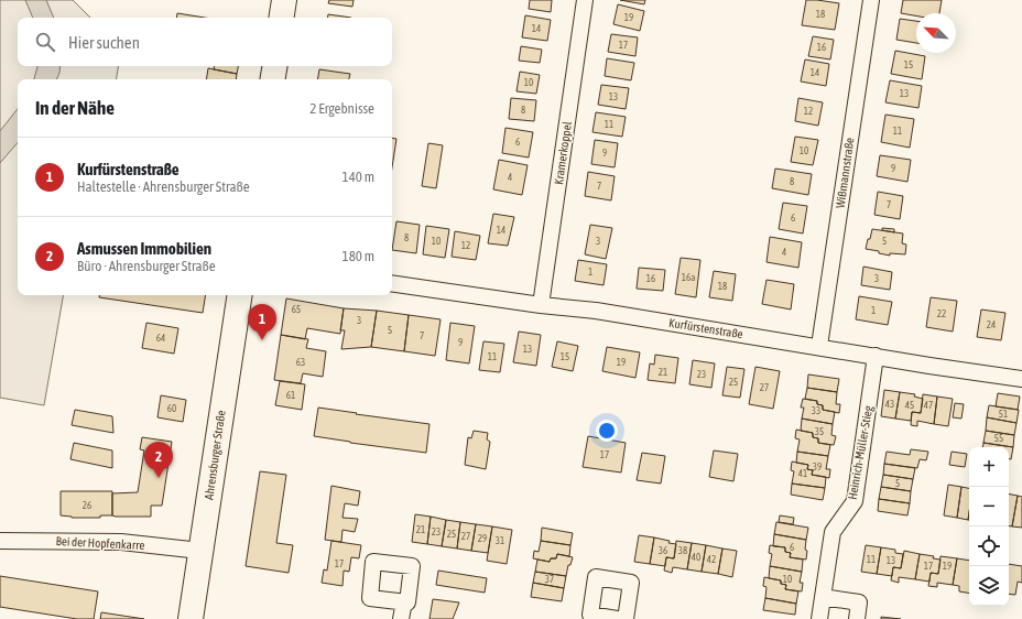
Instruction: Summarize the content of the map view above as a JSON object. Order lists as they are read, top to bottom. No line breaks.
{"streets":{"main road":["Ahrensburger Straße"],"street":["Kramerkoppel","Wißmannstraße","Kurfürstenstraße","Heinrich-Müller-Stieg","Bei der Hopfenkarre"]},"crossings":[["Kramerkoppel","Kurfürstenstraße"],["Wißmannstraße","Kurfürstenstraße"],["Kurfürstenstraße","Heinrich-Müller-Stieg"],["Ahrensburger Straße","Bei der Hopfenkarre"]],"house_numbers":["18","19","14","17","16","15","14","10","13","13","8","12","11","11","6","10","9","9","4","8","7","7","6","14","8","10","3","5","12","4","1","16a","16","3","18","65","1","22","3","24","5","7","64","9","13","11","15","63","19","21","23","25","27","61","43","45","47","60","33","51","35","55","17","39","41","5","26","21","23","25","27","29","31","6","36","38","40","42","11","13","17","17","19","37","10"],"north":"top left","page":{"search":"Hier suchen","heading":["In der Nähe","2 Ergebnisse"],"list":[{"mark":"1","name":"Kurfürstenstraße","note":"Haltestelle · Ahrensburger Straße","value":"140 m"},{"mark":"2","name":"Asmussen Immobilien","note":"Büro · Ahrensburger Straße","value":"180 m"}],"pins":["1","2"],"map_buttons":["+","−"]}}
